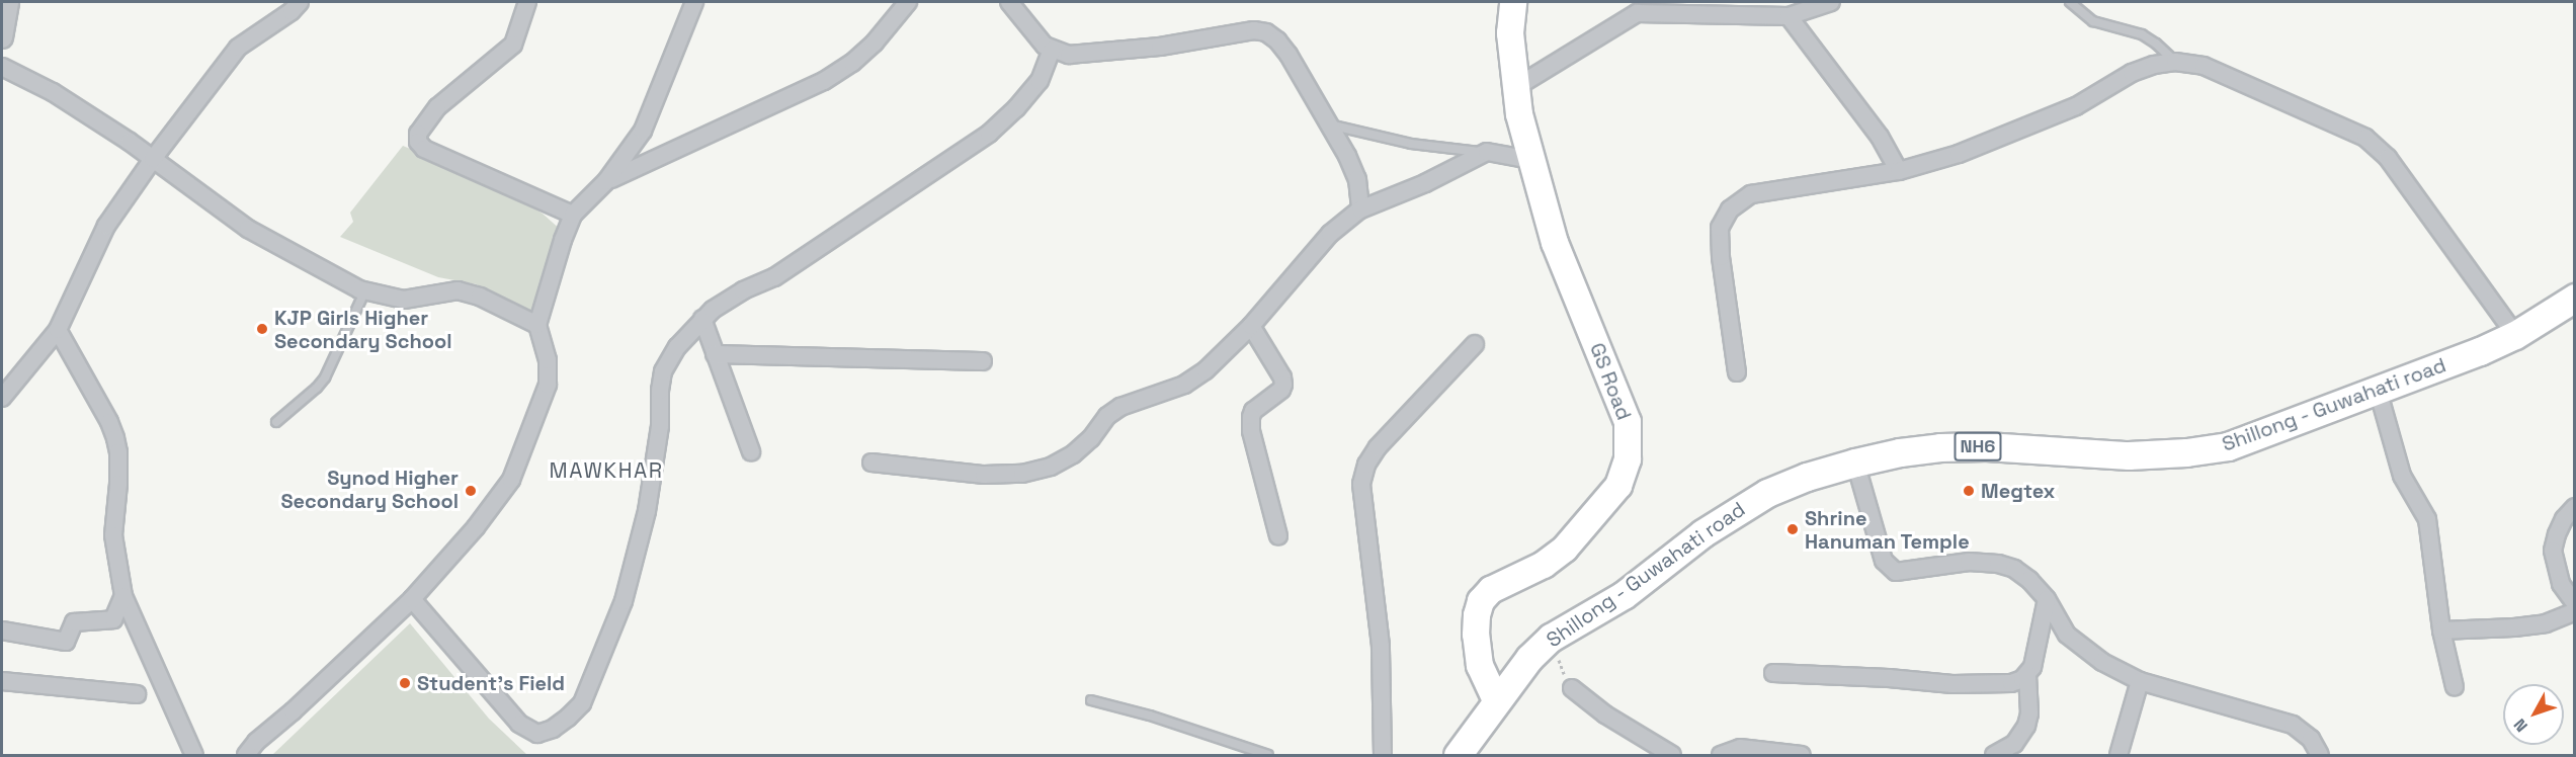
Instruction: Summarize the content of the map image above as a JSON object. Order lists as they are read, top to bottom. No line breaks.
{"streets":{"highway":["Shillong - Guwahati road","NH6"],"main road":["GS Road"]},"crossings":[["GS Road","Shillong - Guwahati road"]],"districts":["MAWKHAR"],"places":["KJP Girls Higher Secondary School","Synod Higher Secondary School","Megtex","Shrine Hanuman Temple","Student's Field"],"north":"bottom left"}
